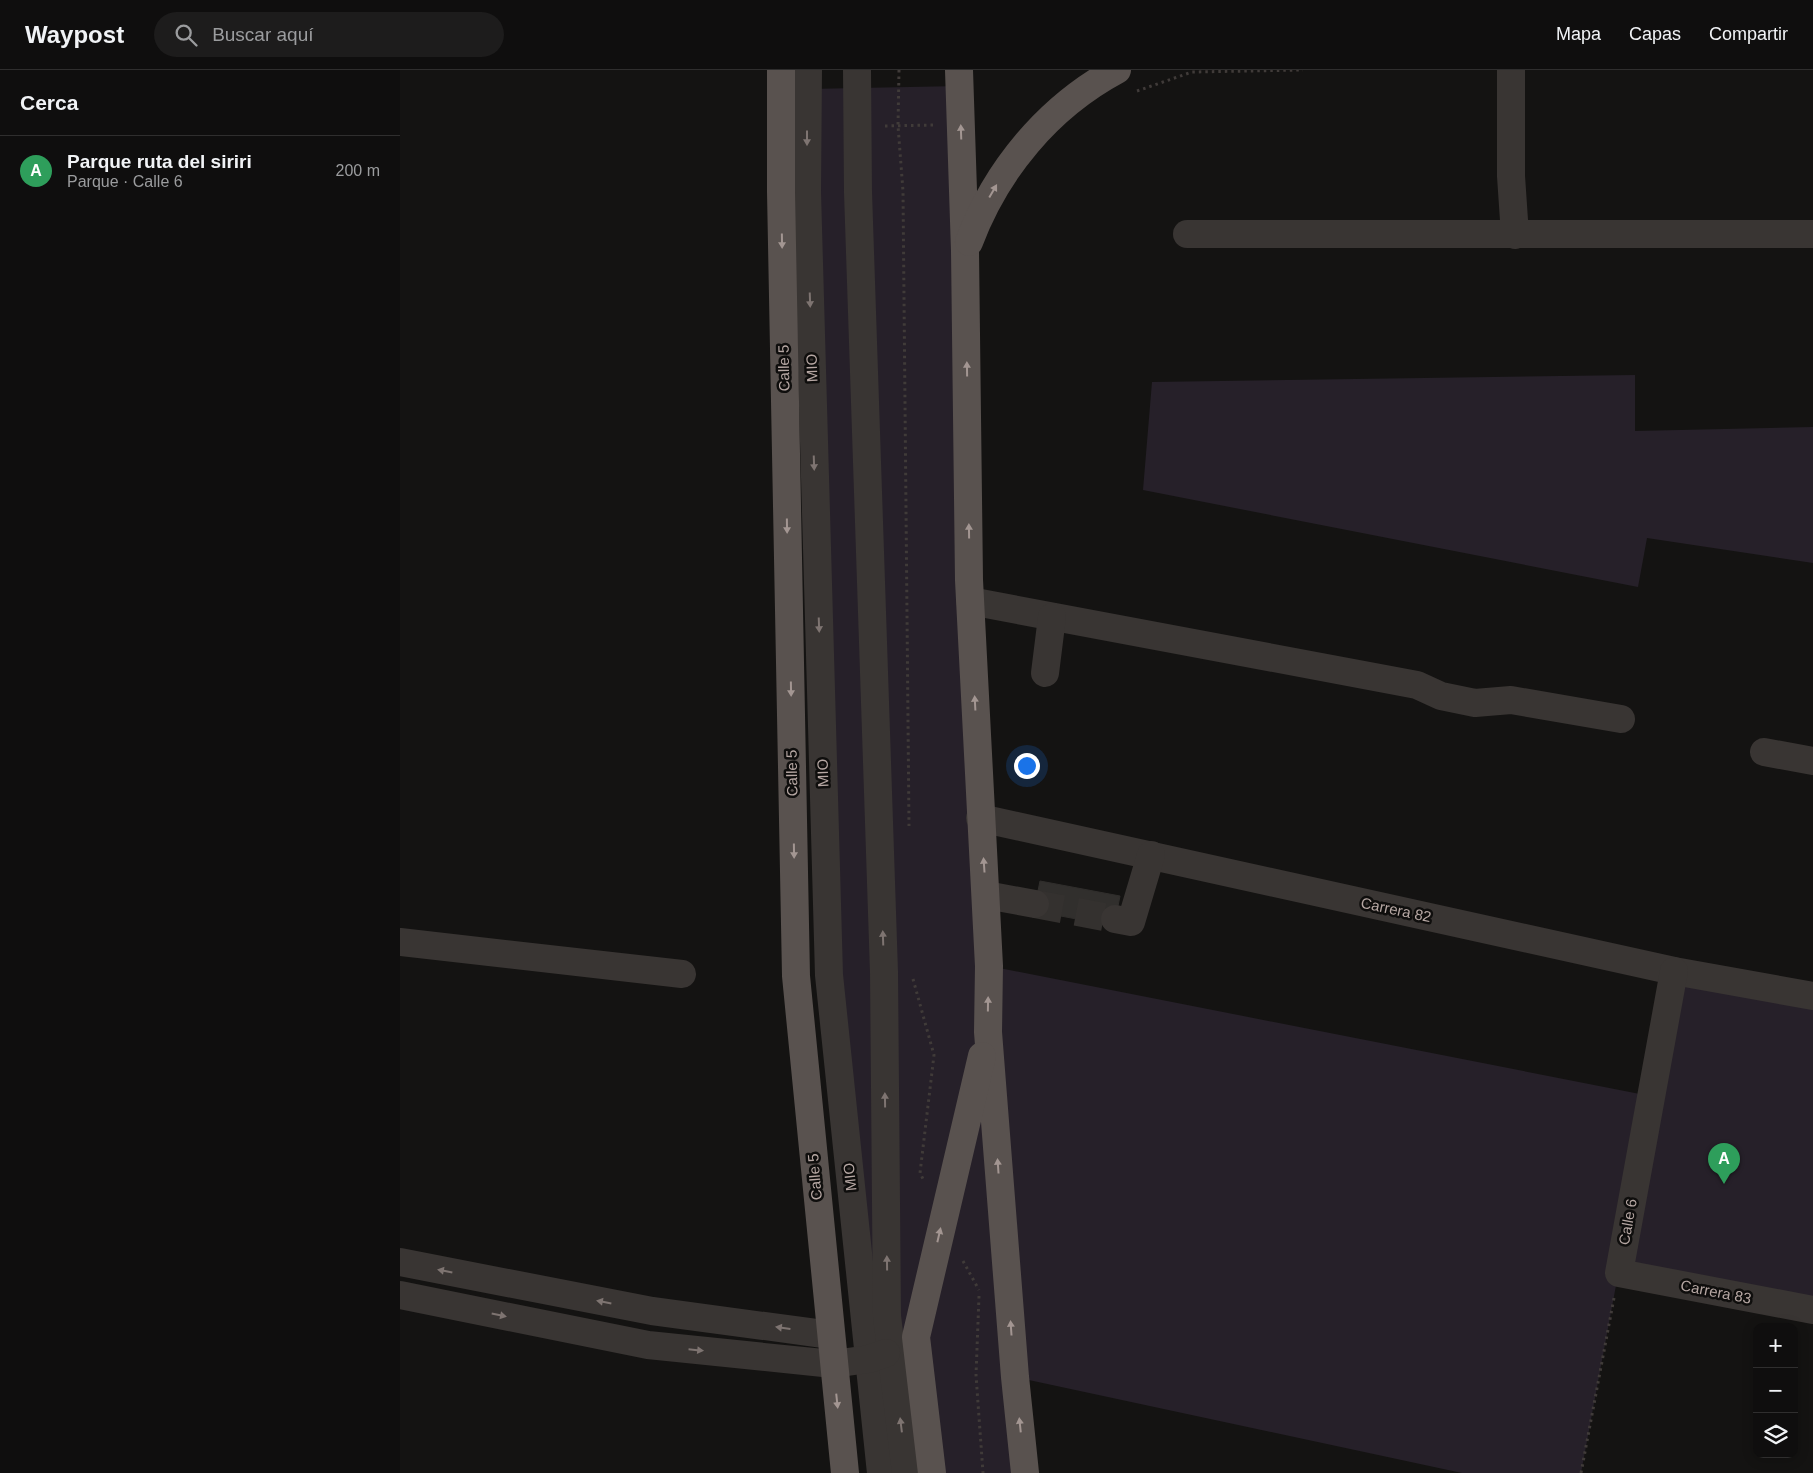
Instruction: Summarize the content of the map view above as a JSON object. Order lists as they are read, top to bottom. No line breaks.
{"streets":{"main road":["Calle 5"],"street":["MIO","Carrera 82","Calle 6","Carrera 83"]},"crossings":[["Carrera 82","Calle 6"],["Calle 6","Carrera 83"]],"page":{"header":"Waypost","search":"Buscar aquí","nav":["Mapa","Capas","Compartir"],"heading":"Cerca","list":[{"mark":"A","name":"Parque ruta del siriri","note":"Parque · Calle 6","value":"200 m"}],"pins":"A","map_buttons":["+","−"]}}
